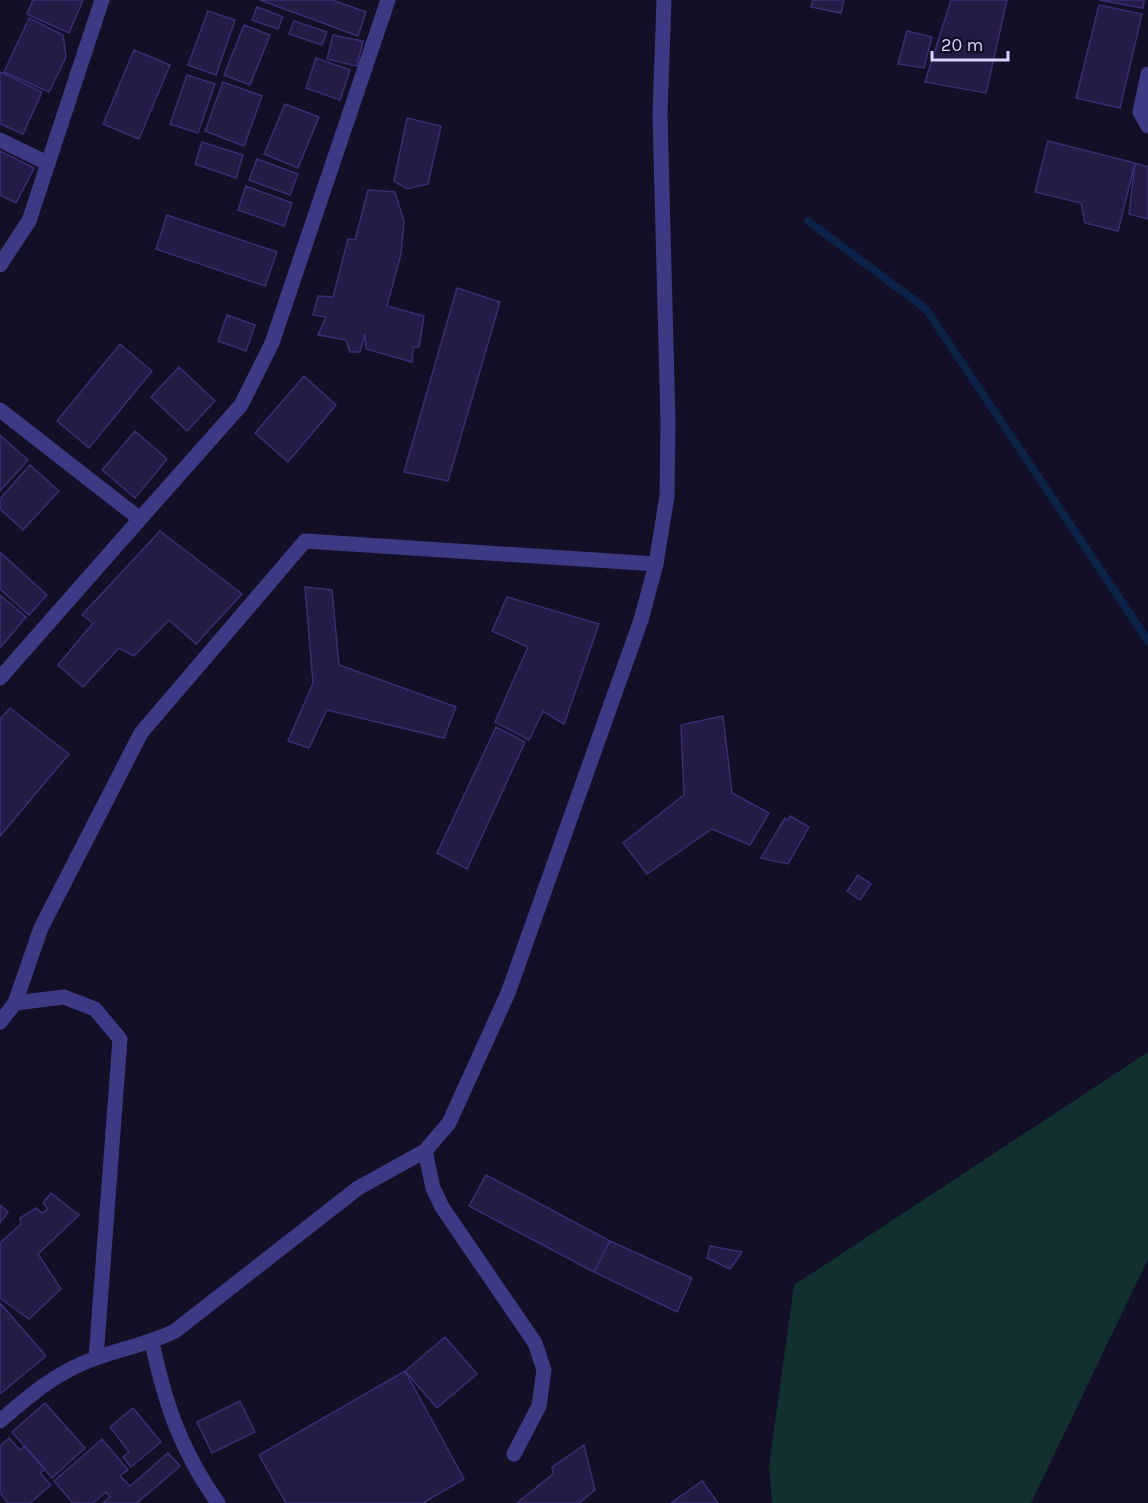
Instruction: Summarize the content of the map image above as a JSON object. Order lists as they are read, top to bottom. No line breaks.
{"scale_bar":"20 m"}
